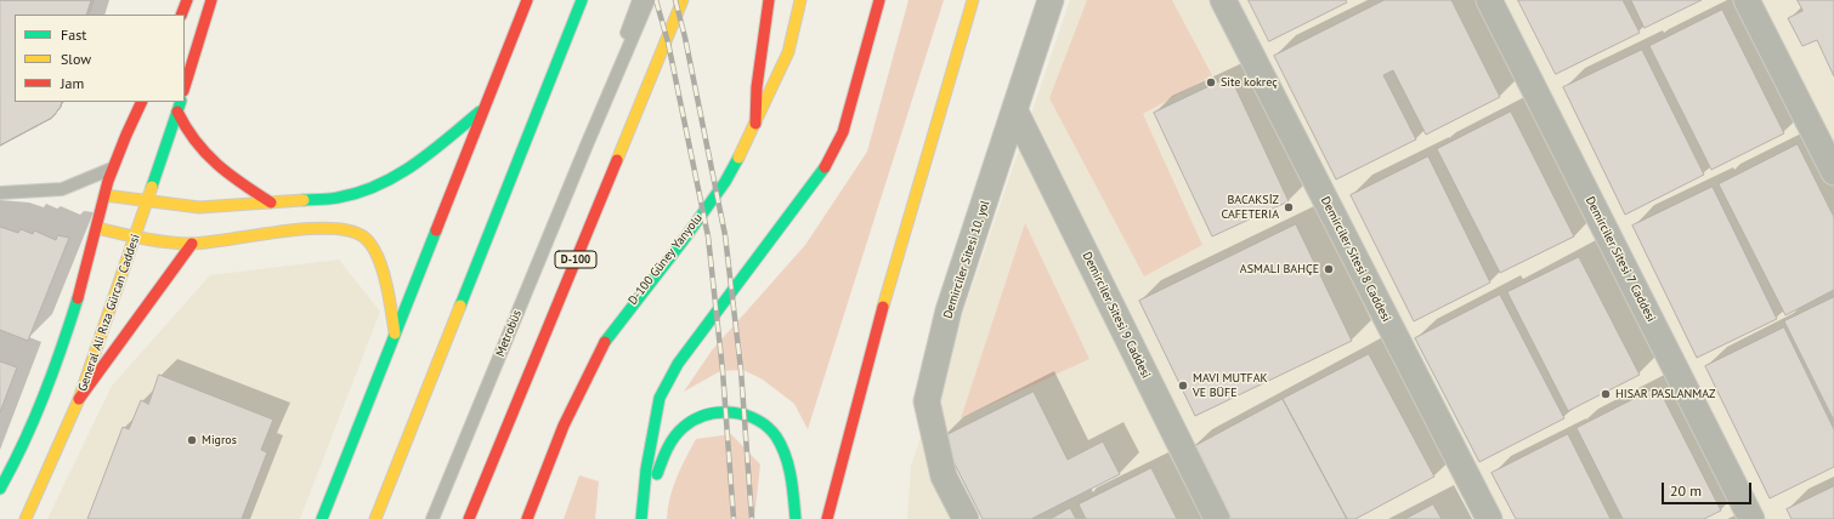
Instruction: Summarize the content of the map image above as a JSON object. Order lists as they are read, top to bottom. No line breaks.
{"streets":{"main road":["D-100","D-100 Güney Yanyolu","General Ali Rıza Gürcan Caddesi"],"street":["Demirciler Sitesi 10. yol","Demirciler Sitesi 8 Caddesi","Demirciler Sitesi 7 Caddesi","Demirciler Sitesi 9 Caddesi"],"lane":["Metrobüs"]},"crossings":[["Demirciler Sitesi 10. yol","Demirciler Sitesi 9 Caddesi"]],"places":["Site kokreç","BACAKSİZ CAFETERIA","ASMALI BAHÇE","MAVI MUTFAK VE BÜFE","HISAR PASLANMAZ","Migros"],"legend":["Fast","Slow","Jam"],"scale_bar":"20 m"}
